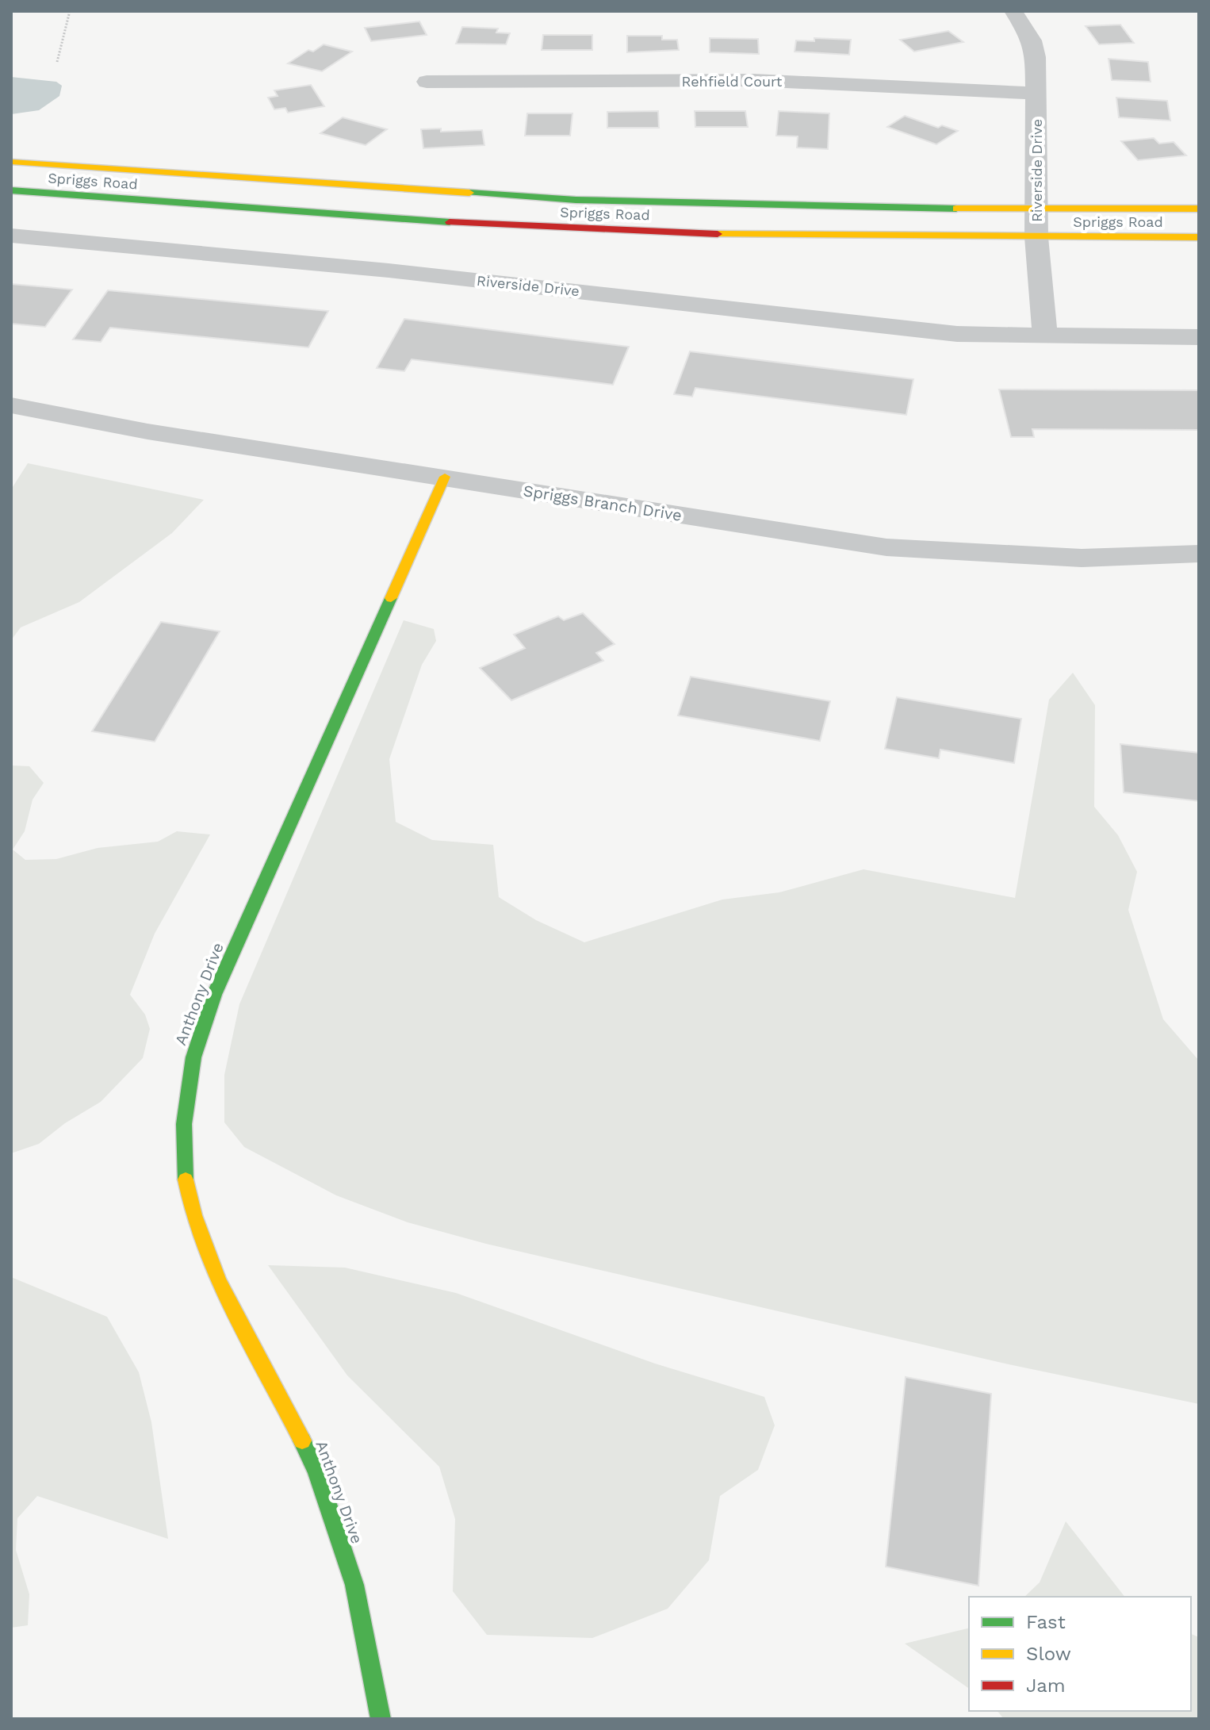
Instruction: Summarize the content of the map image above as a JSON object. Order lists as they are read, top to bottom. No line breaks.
{"streets":{"main road":["Spriggs Road","Anthony Drive"],"street":["Rehfield Court","Riverside Drive","Spriggs Branch Drive"]},"crossings":[["Rehfield Court","Riverside Drive"],["Riverside Drive","Spriggs Road"],["Spriggs Branch Drive","Anthony Drive"]],"legend":["Fast","Slow","Jam"]}
